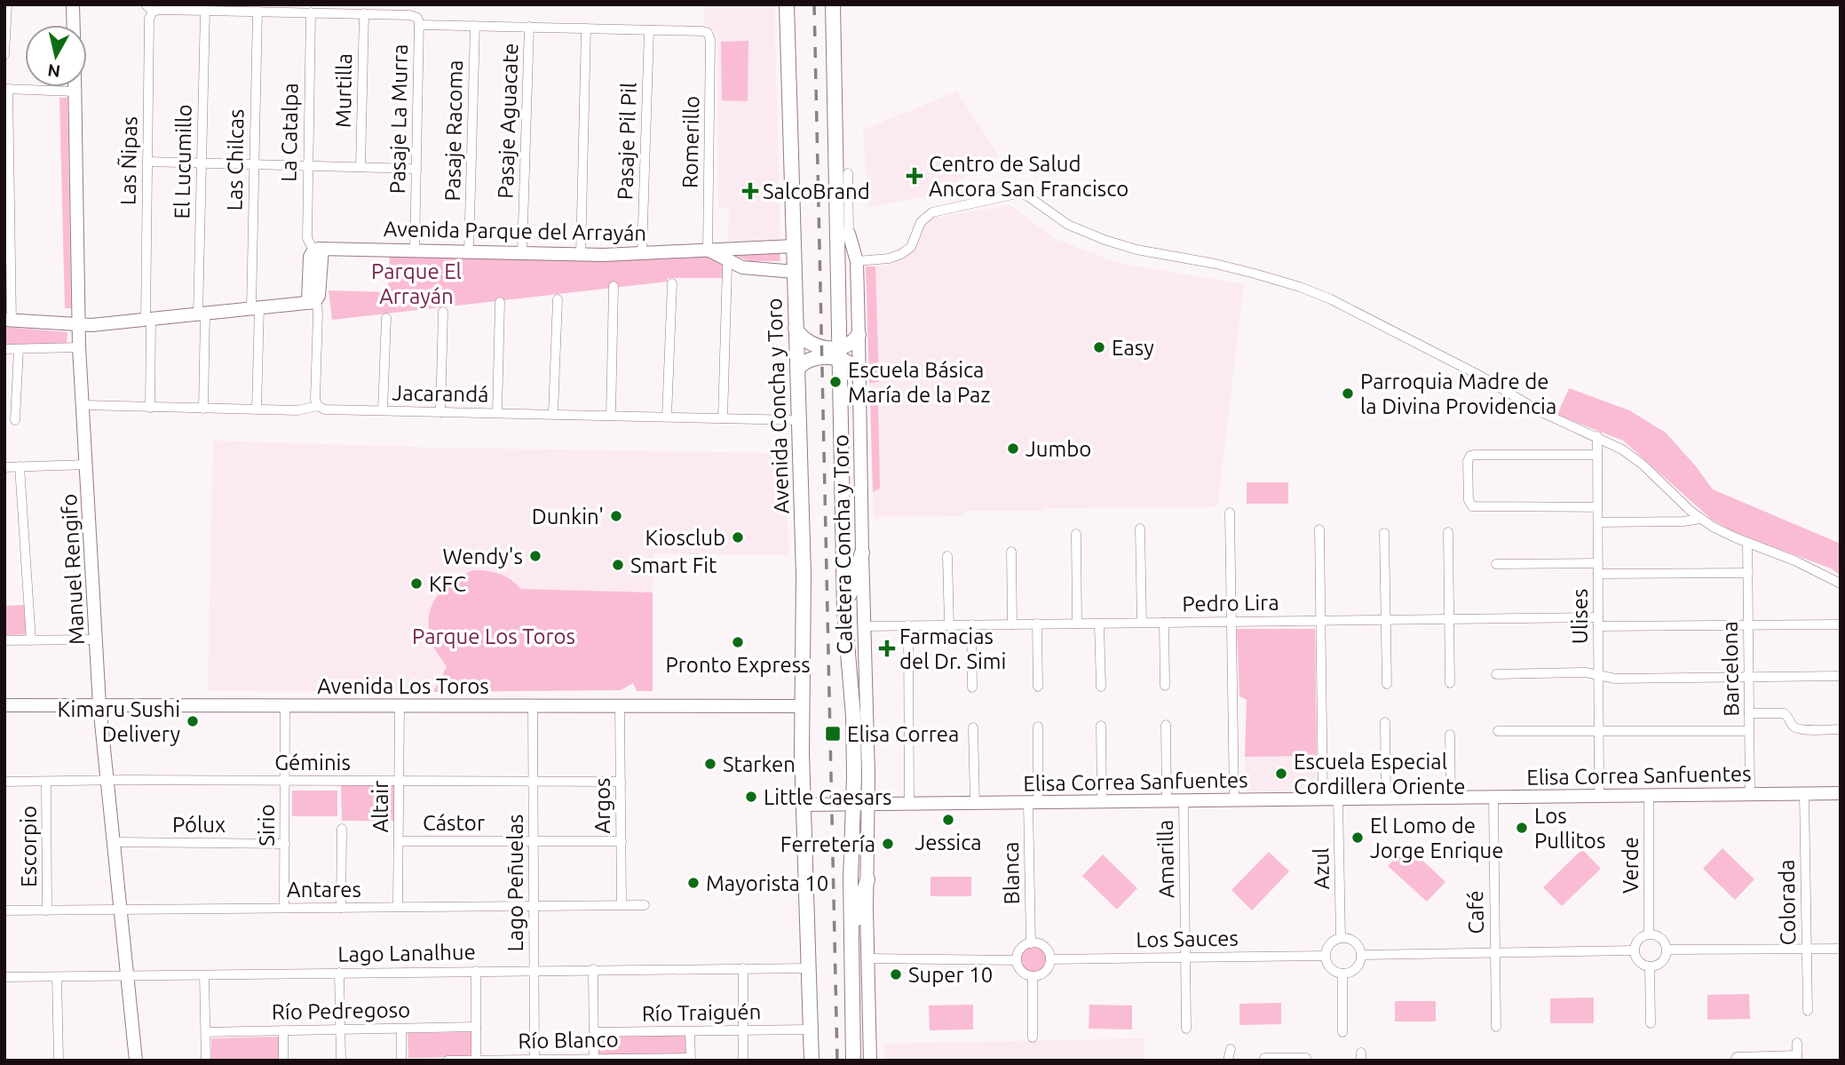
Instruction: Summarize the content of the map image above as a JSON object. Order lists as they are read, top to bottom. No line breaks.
{"streets":{"main road":["Avenida Concha y Toro"],"street":["Murtilla","Pasaje La Murra","Pasaje Aguacate","Pasaje Racoma","La Catalpa","Pasaje Pil Pil","Romerillo","Las Chilcas","Las Ñipas","El Lucumillo","Avenida Parque del Arrayán","Jacarandá","Caletera Concha y Toro","Manuel Rengifo","Pedro Lira","Ulises","Barcelona","Avenida Los Toros","Géminis","Elisa Correa Sanfuentes","Argos","Altair","Cástor","Pólux","Sirio","Escorpio","Amarilla","Verde","Azul","Blanca","Lago Peñuelas","Antares","Colorada","Café","Los Sauces","Lago Lanalhue","Río Pedregoso","Río Traiguén","Río Blanco"]},"crossings":[["Pasaje La Murra","Avenida Parque del Arrayán"],["Pasaje Aguacate","Avenida Parque del Arrayán"],["Pasaje Racoma","Avenida Parque del Arrayán"],["La Catalpa","Avenida Parque del Arrayán"],["Pasaje Pil Pil","Romerillo"],["Pasaje Pil Pil","Avenida Parque del Arrayán"],["Romerillo","Avenida Parque del Arrayán"],["Las Chilcas","Jacarandá"],["Las Ñipas","Jacarandá"],["El Lucumillo","Jacarandá"],["Avenida Parque del Arrayán","Avenida Concha y Toro"],["Jacarandá","Avenida Concha y Toro"],["Jacarandá","Manuel Rengifo"],["Avenida Concha y Toro","Avenida Los Toros"],["Avenida Concha y Toro","Elisa Correa Sanfuentes"],["Avenida Concha y Toro","Lago Lanalhue"],["Avenida Concha y Toro","Río Traiguén"],["Caletera Concha y Toro","Pedro Lira"],["Caletera Concha y Toro","Elisa Correa Sanfuentes"],["Manuel Rengifo","Avenida Los Toros"],["Manuel Rengifo","Géminis"],["Manuel Rengifo","Pólux"],["Manuel Rengifo","Antares"],["Manuel Rengifo","Lago Lanalhue"],["Pedro Lira","Ulises"],["Pedro Lira","Barcelona"],["Ulises","Elisa Correa Sanfuentes"],["Barcelona","Elisa Correa Sanfuentes"],["Avenida Los Toros","Argos"],["Avenida Los Toros","Altair"],["Avenida Los Toros","Sirio"],["Avenida Los Toros","Lago Peñuelas"],["Géminis","Argos"],["Géminis","Altair"],["Géminis","Sirio"],["Géminis","Escorpio"],["Géminis","Lago Peñuelas"],["Elisa Correa Sanfuentes","Amarilla"],["Elisa Correa Sanfuentes","Verde"],["Elisa Correa Sanfuentes","Azul"],["Elisa Correa Sanfuentes","Blanca"],["Elisa Correa Sanfuentes","Colorada"],["Elisa Correa Sanfuentes","Café"],["Argos","Cástor"],["Argos","Antares"],["Altair","Cástor"],["Altair","Antares"],["Cástor","Lago Peñuelas"],["Pólux","Sirio"],["Sirio","Antares"],["Escorpio","Antares"],["Amarilla","Los Sauces"],["Azul","Los Sauces"],["Blanca","Los Sauces"],["Lago Peñuelas","Antares"],["Lago Peñuelas","Lago Lanalhue"],["Lago Peñuelas","Río Blanco"]],"parks":["Parque El Arrayán","Parque Los Toros"],"places":{"health":["Centro de Salud Ancora San Francisco","SalcoBrand","Farmacias del Dr. Simi"],"other":["Easy","Escuela Básica María de la Paz","Parroquia Madre de la Divina Providencia","Jumbo","Dunkin'","Kiosclub","Wendy's","Smart Fit","KFC","Pronto Express","Kimaru Sushi Delivery","Starken","Escuela Especial Cordillera Oriente","Little Caesars","Jessica","Los Pullitos","El Lomo de Jorge Enrique","Ferretería","Mayorista 10","Super 10"],"transit":["Elisa Correa"]},"north":"bottom"}
